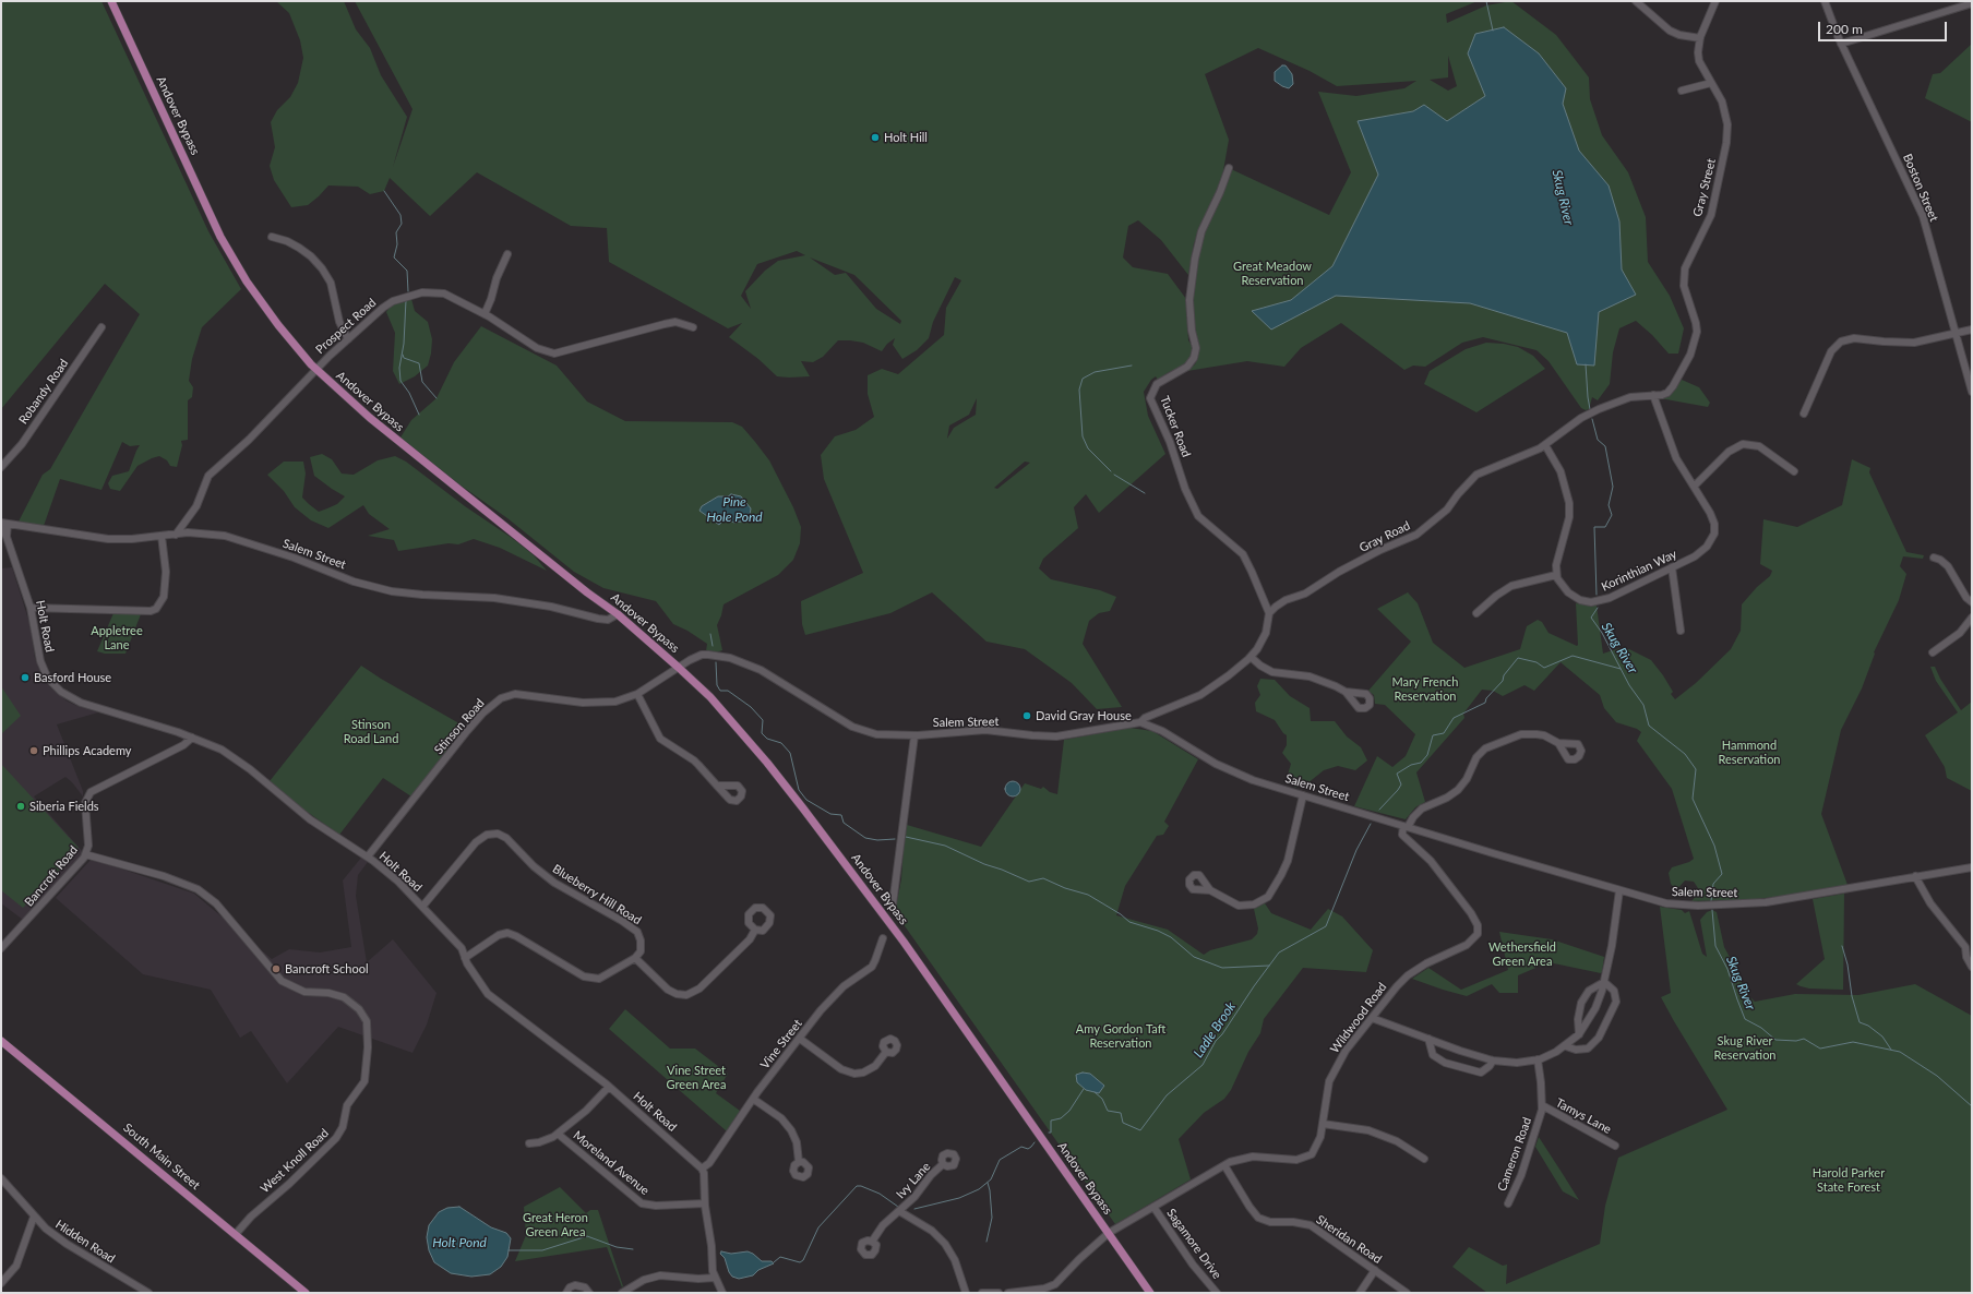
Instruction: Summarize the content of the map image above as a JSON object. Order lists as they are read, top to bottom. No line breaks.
{"streets":{"main road":["Andover Bypass","South Main Street"],"street":["Gray Street","Boston Street","Prospect Road","Robandy Road","Tucker Road","Gray Road","Salem Street","Korinthian Way","Holt Road","Stinson Road","Bancroft Road","Blueberry Hill Road","Wildwood Road","Vine Street","Tamys Lane","Cameron Road","West Knoll Road","Moreland Avenue","Ivy Lane","Sheridan Road","Hidden Road","Sagamore Drive"]},"crossings":[["Andover Bypass","Prospect Road"],["Andover Bypass","Salem Street"],["Andover Bypass","Stinson Road"],["Andover Bypass","Wildwood Road"],["Gray Street","Gray Road"],["Prospect Road","Salem Street"],["Tucker Road","Gray Road"],["Gray Road","Korinthian Way"],["Salem Street","Holt Road"],["Salem Street","Stinson Road"],["Salem Street","Wildwood Road"],["Holt Road","Stinson Road"],["Holt Road","Bancroft Road"],["Holt Road","Blueberry Hill Road"],["Holt Road","Vine Street"],["Holt Road","Moreland Avenue"],["Bancroft Road","West Knoll Road"],["Wildwood Road","Sheridan Road"],["Wildwood Road","Sagamore Drive"],["Tamys Lane","Cameron Road"],["South Main Street","West Knoll Road"]],"water":["Skug River","Pine Hole Pond","Ladle Brook","Holt Pond"],"parks":["Great Meadow Reservation","Appletree Lane","Mary French Reservation","Stinson Road Land","Hammond Reservation","Wethersfield Green Area","Amy Gordon Taft Reservation","Skug River Reservation","Vine Street Green Area","Harold Parker State Forest","Great Heron Green Area"],"places":["Holt Hill","Basford House","David Gray House","Phillips Academy","Siberia Fields","Bancroft School"],"scale_bar":"200 m"}
